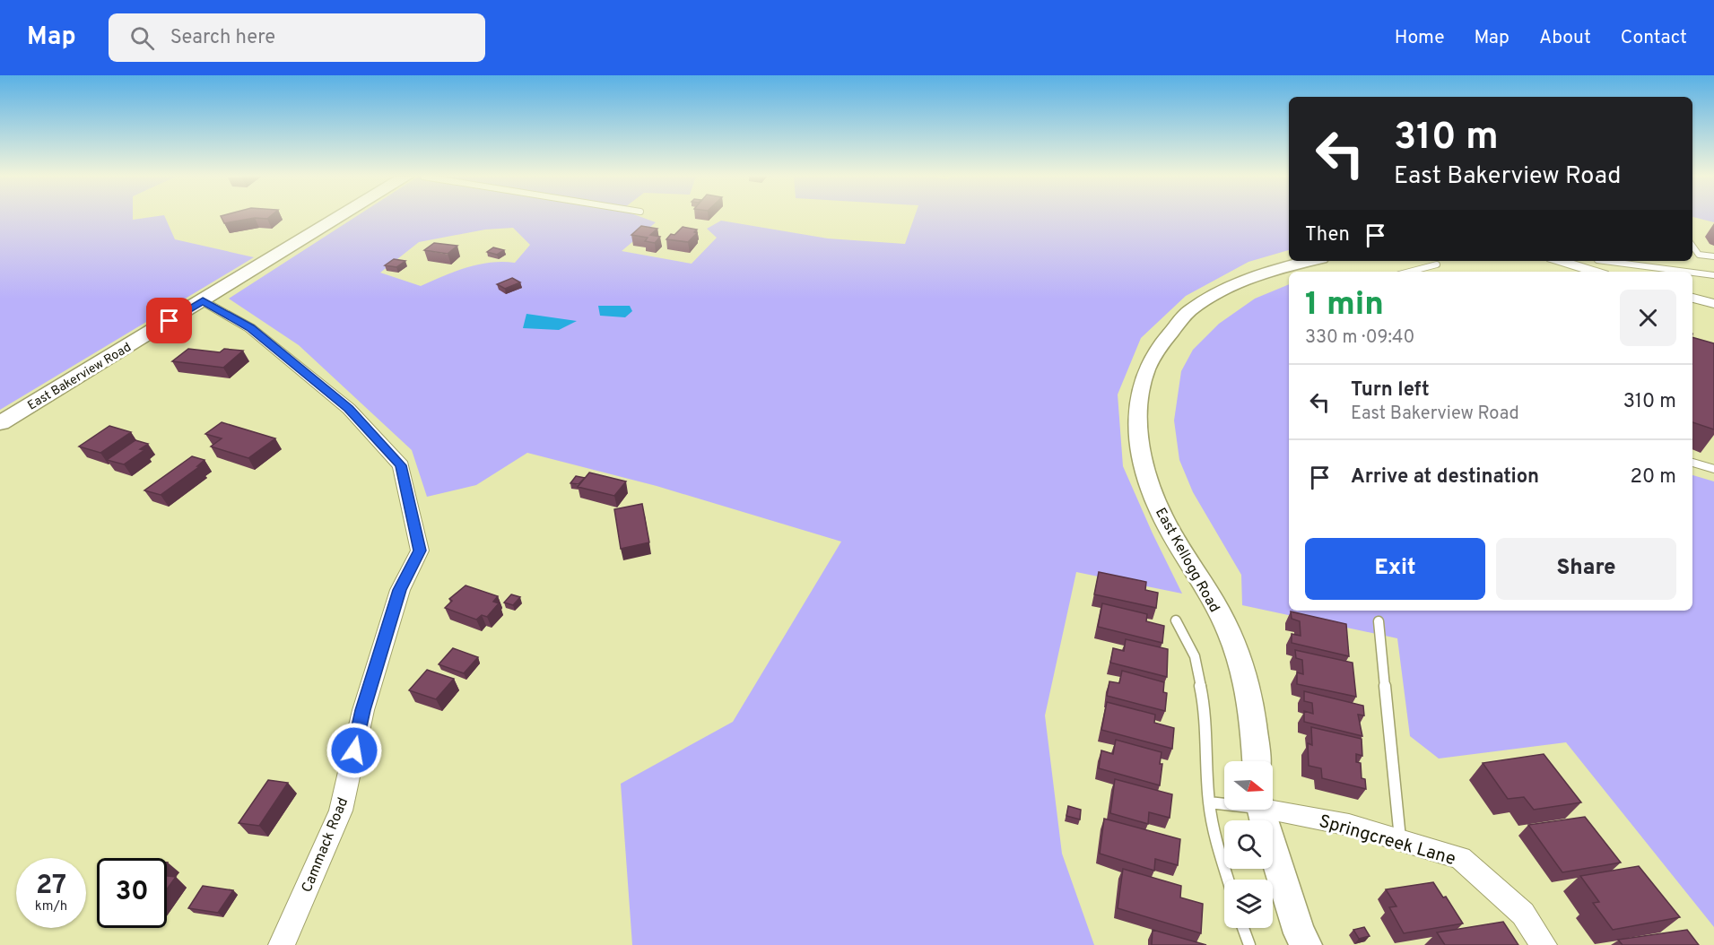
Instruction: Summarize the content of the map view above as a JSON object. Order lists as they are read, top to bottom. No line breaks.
{"streets":{"main road":["East Bakerview Road"],"street":["East Kellogg Road","Springcreek Lane","Cammack Road"]},"crossings":[["East Bakerview Road","Cammack Road"]],"north":"right","page":{"header":"Map","search":"Search here","nav":["Home","Map","About","Contact"],"turn":["310 m","East Bakerview Road"],"then":"Then","heading":["1 min","330 m · 09:40"],"list":[{"name":"Turn left","note":"East Bakerview Road","value":"310 m"},{"name":"Arrive at destination","value":"20 m"}],"buttons":["Exit","Share"],"speed":"27 km/h","limit":"30"}}
